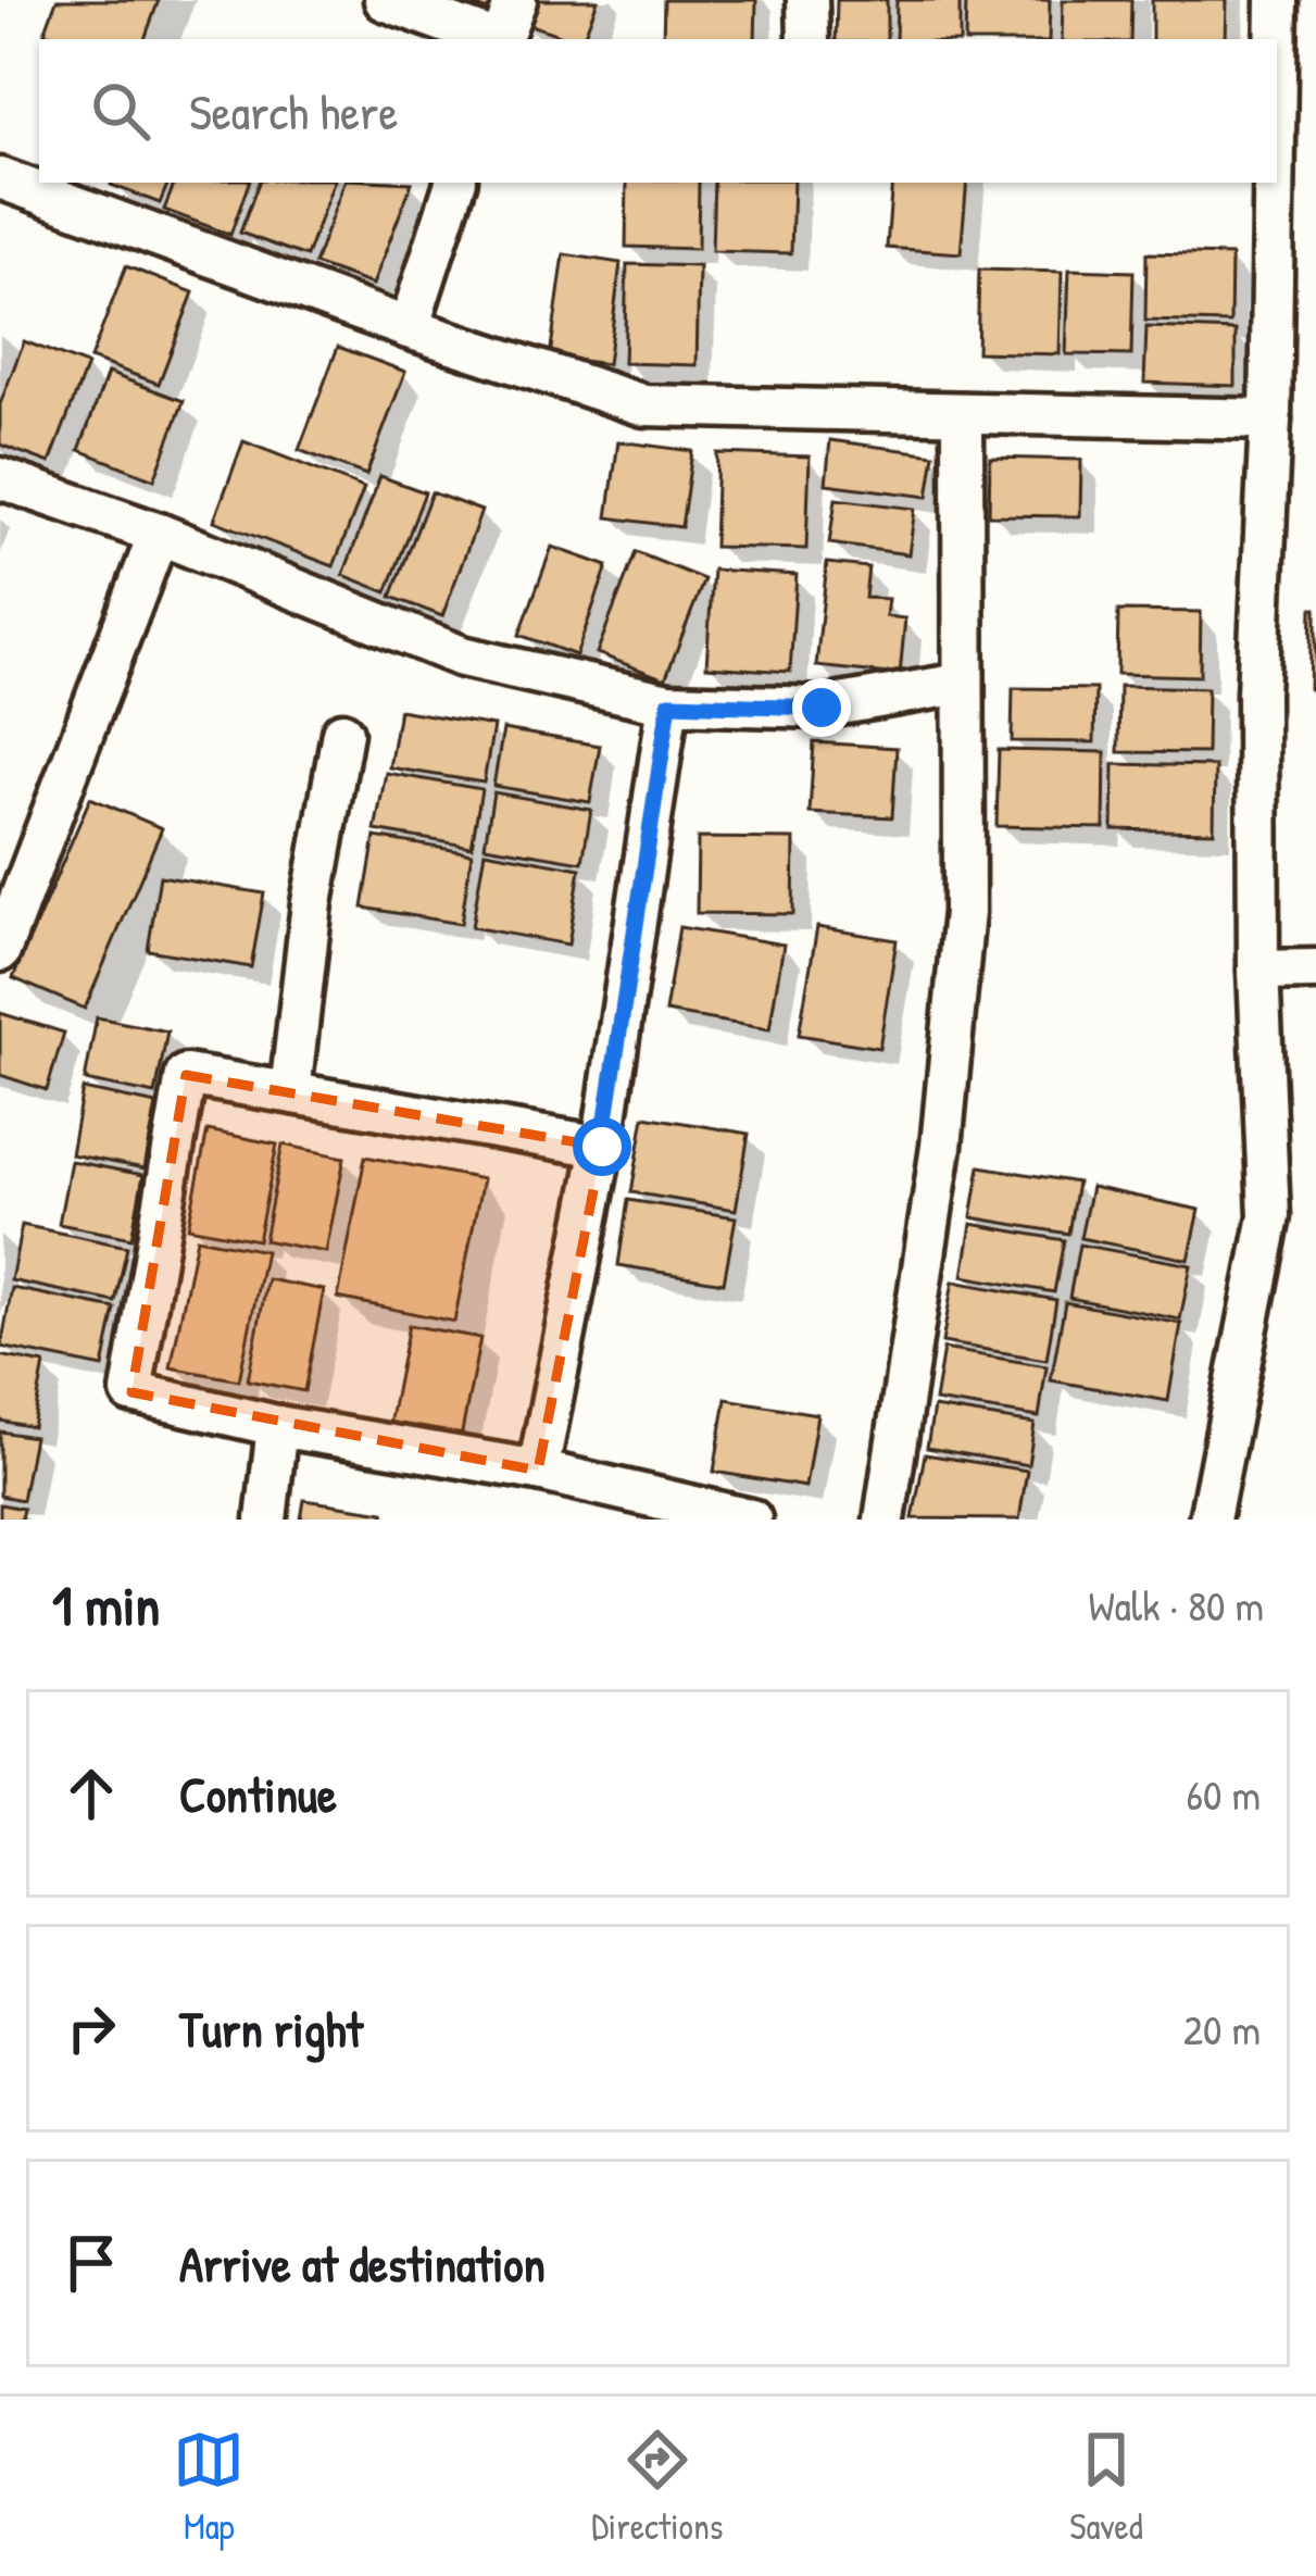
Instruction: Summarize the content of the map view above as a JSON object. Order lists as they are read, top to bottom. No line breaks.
{"page":{"search":"Search here","heading":["1 min","Walk · 80 m"],"list":[["Continue","60 m"],["Turn right","20 m"],"Arrive at destination"],"nav":["Map","Directions","Saved"]}}
